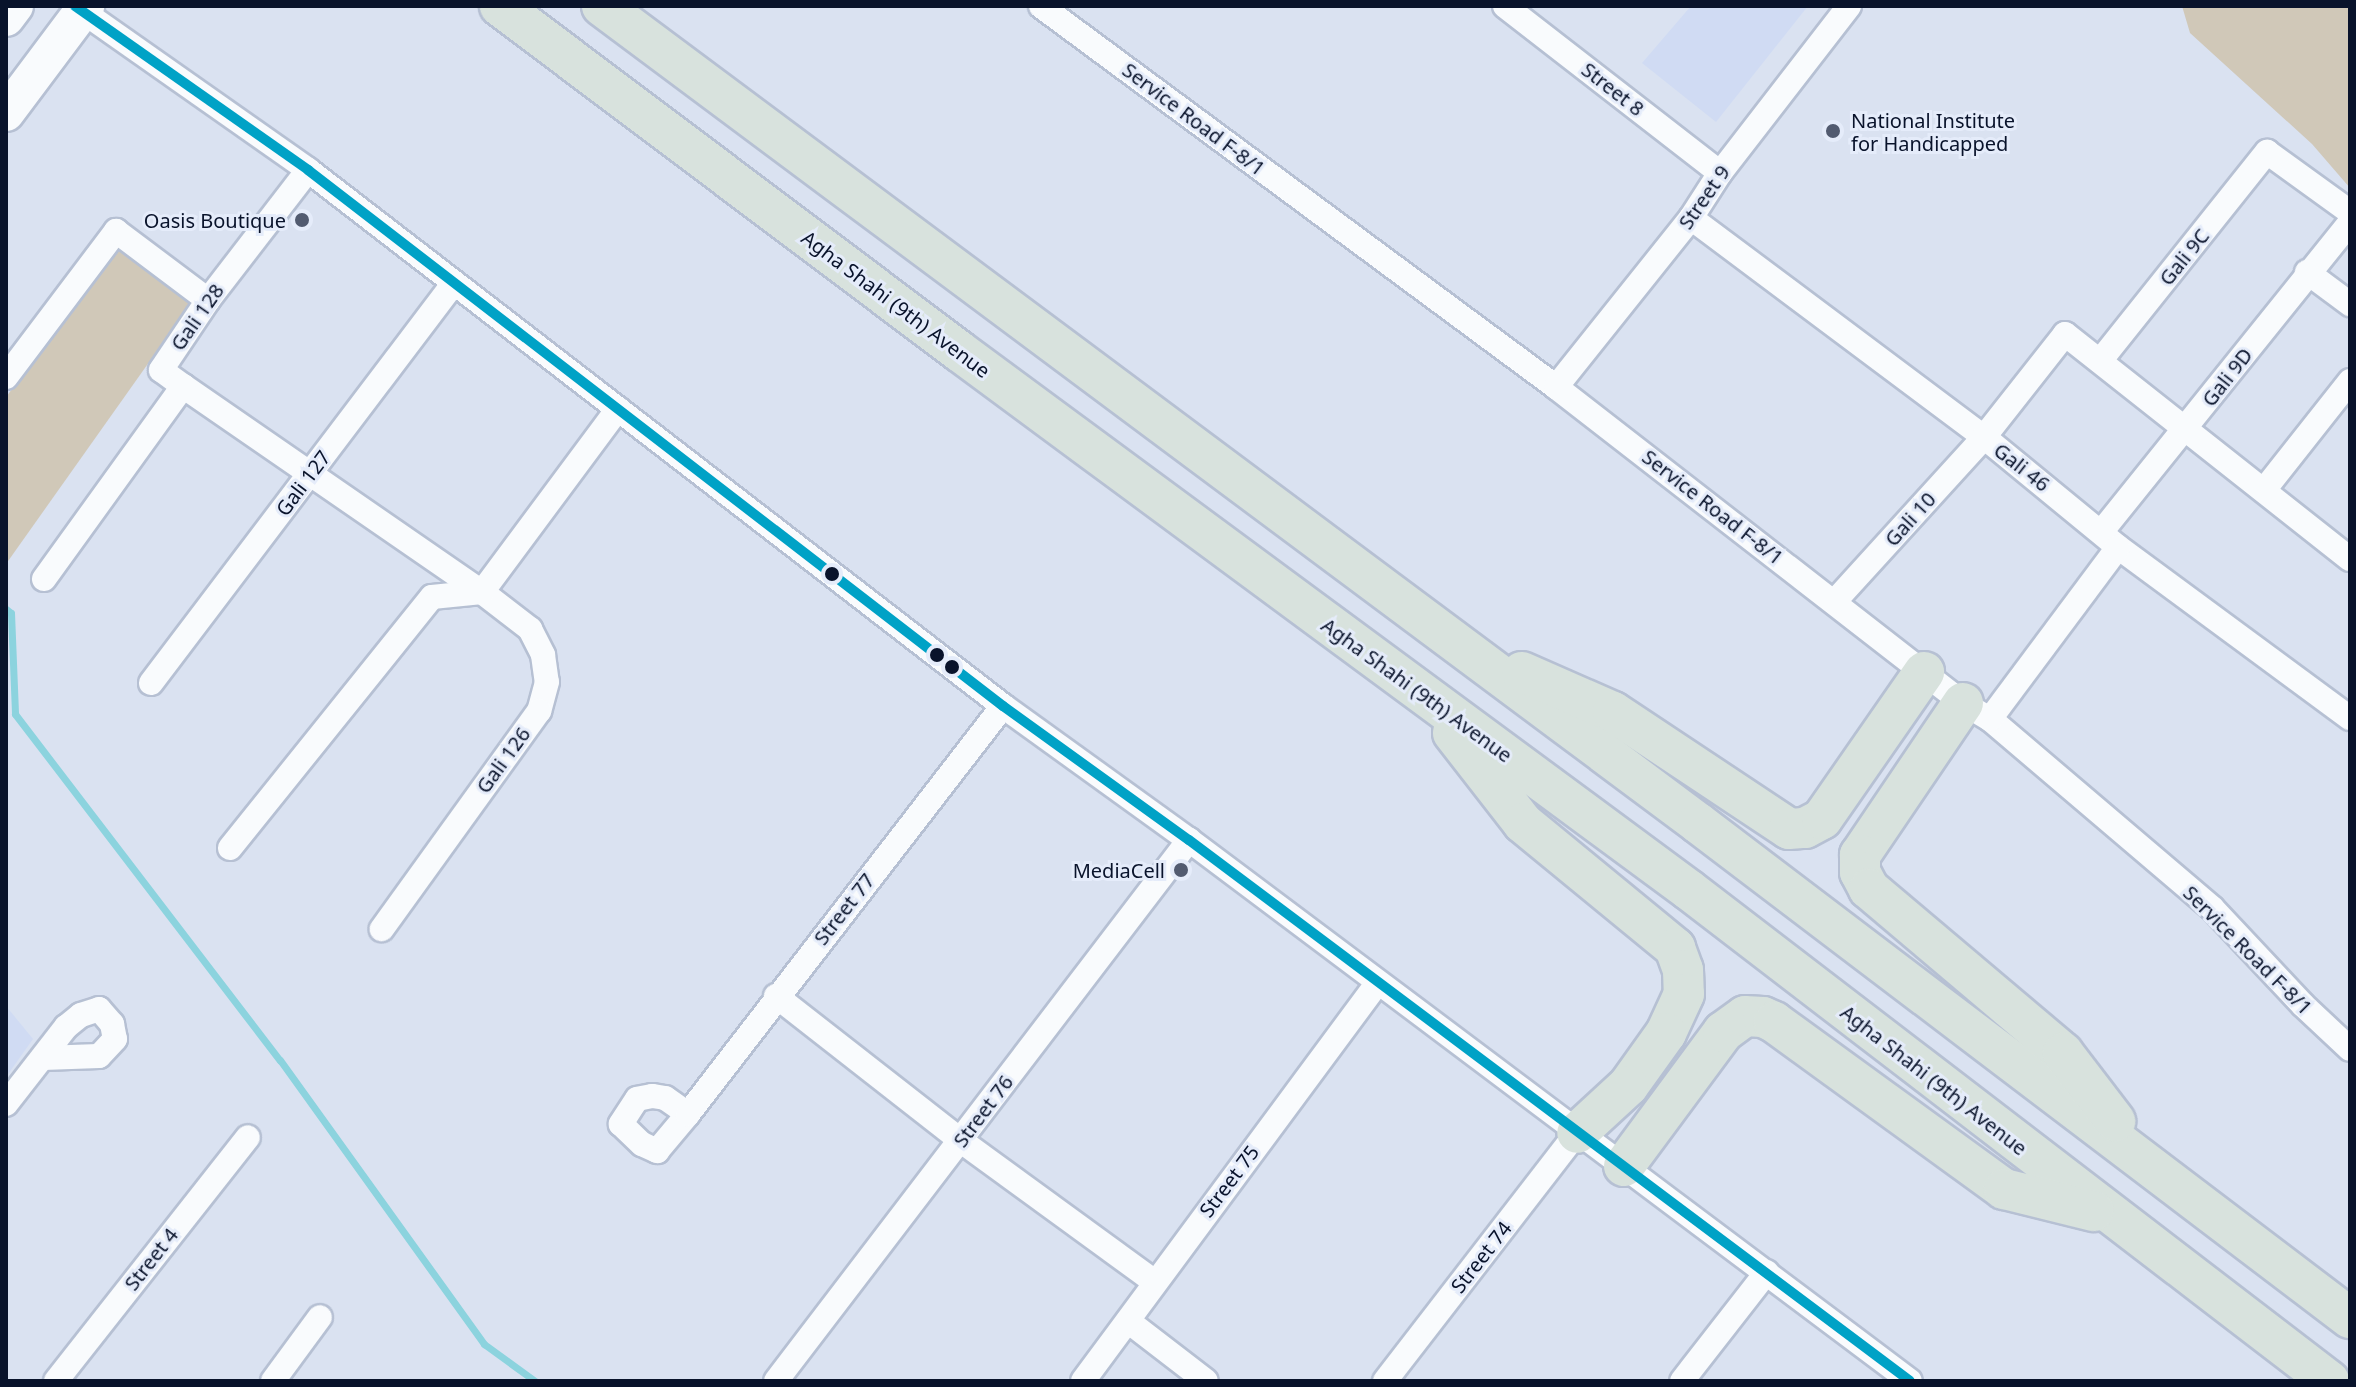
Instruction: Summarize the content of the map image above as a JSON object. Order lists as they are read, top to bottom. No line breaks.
{"streets":{"main road":["Agha Shahi (9th) Avenue"],"street":["Street 8","Service Road F-8/1","Street 9","Gali 9C","Gali 128","Gali 9D","Gali 46","Gali 127","Gali 10","Gali 126","Street 77","Street 76","Street 75","Street 74","Street 4"]},"crossings":[["Street 8","Street 9"],["Service Road F-8/1","Street 9"],["Service Road F-8/1","Gali 9D"],["Service Road F-8/1","Gali 10"],["Street 9","Gali 46"],["Gali 9C","Gali 10"],["Gali 128","Gali 126"],["Gali 9D","Gali 46"],["Gali 46","Gali 10"],["Gali 127","Gali 126"]],"places":["National Institute for Handicapped","Oasis Boutique","MediaCell"]}
